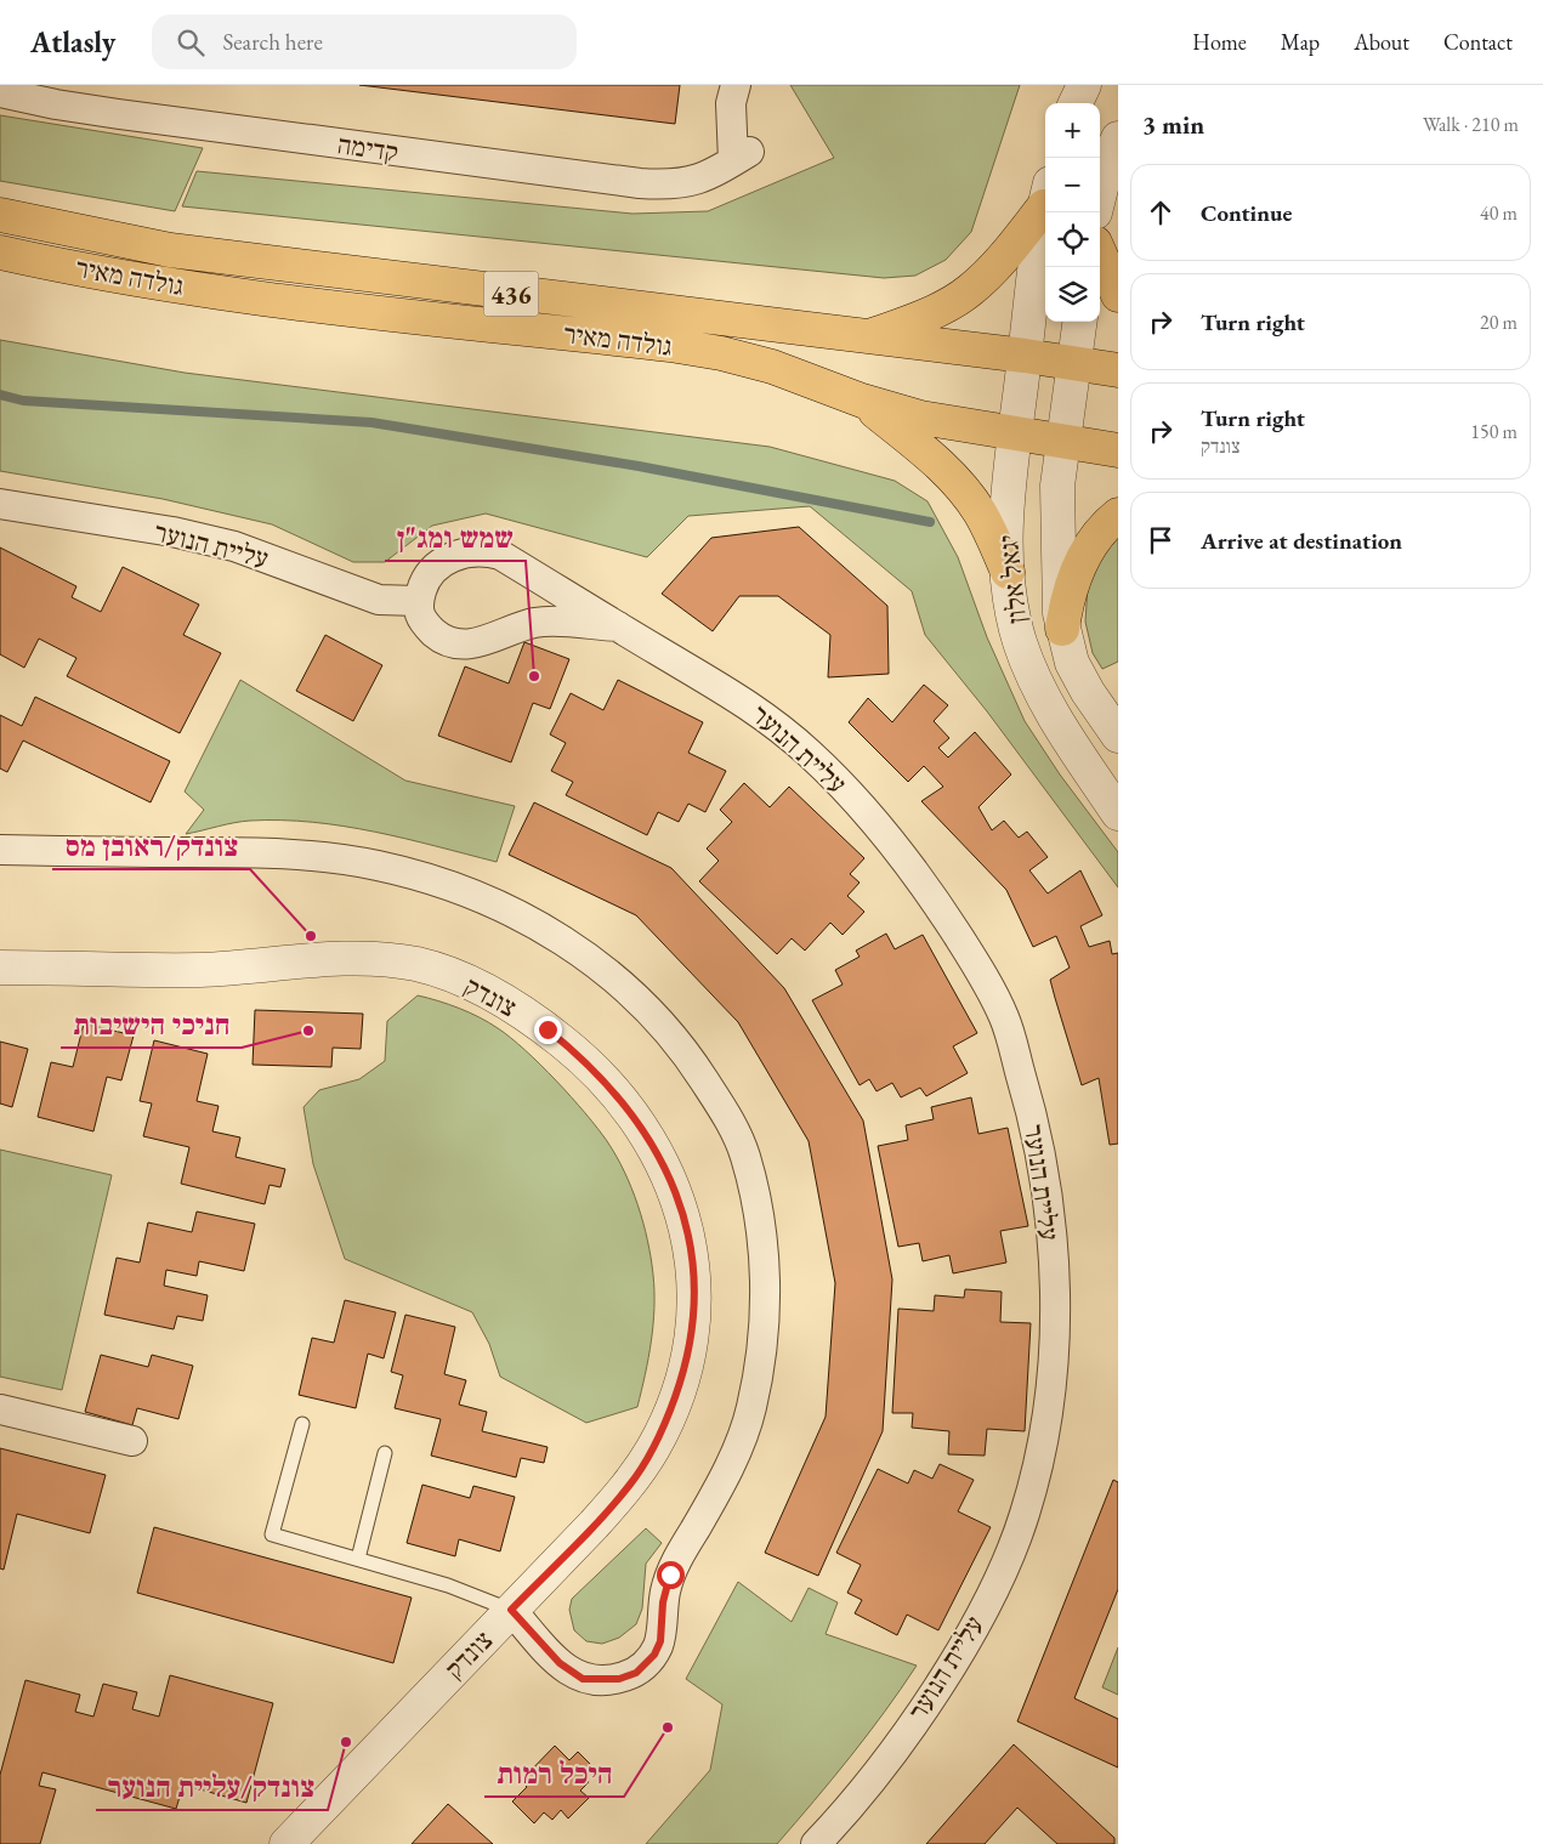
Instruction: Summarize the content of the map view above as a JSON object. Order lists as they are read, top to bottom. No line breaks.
{"streets":{"main road":["גולדה מאיר","436"],"street":["קדימה","עליית הנוער","יגאל אלון","צונדק"]},"crossings":[["גולדה מאיר","יגאל אלון"]],"places":["שמש ומג\"ן","צונדק/ראובן מס","חניכי הישיבות","היכל רמות","צונדק/עליית הנוער"],"page":{"header":"Atlasly","search":"Search here","nav":["Home","Map","About","Contact"],"heading":["3 min","Walk · 210 m"],"map_buttons":["+","−"],"list":[["Continue","40 m"],["Turn right","20 m"],["Turn right","צונדק","150 m"],"Arrive at destination"]}}
